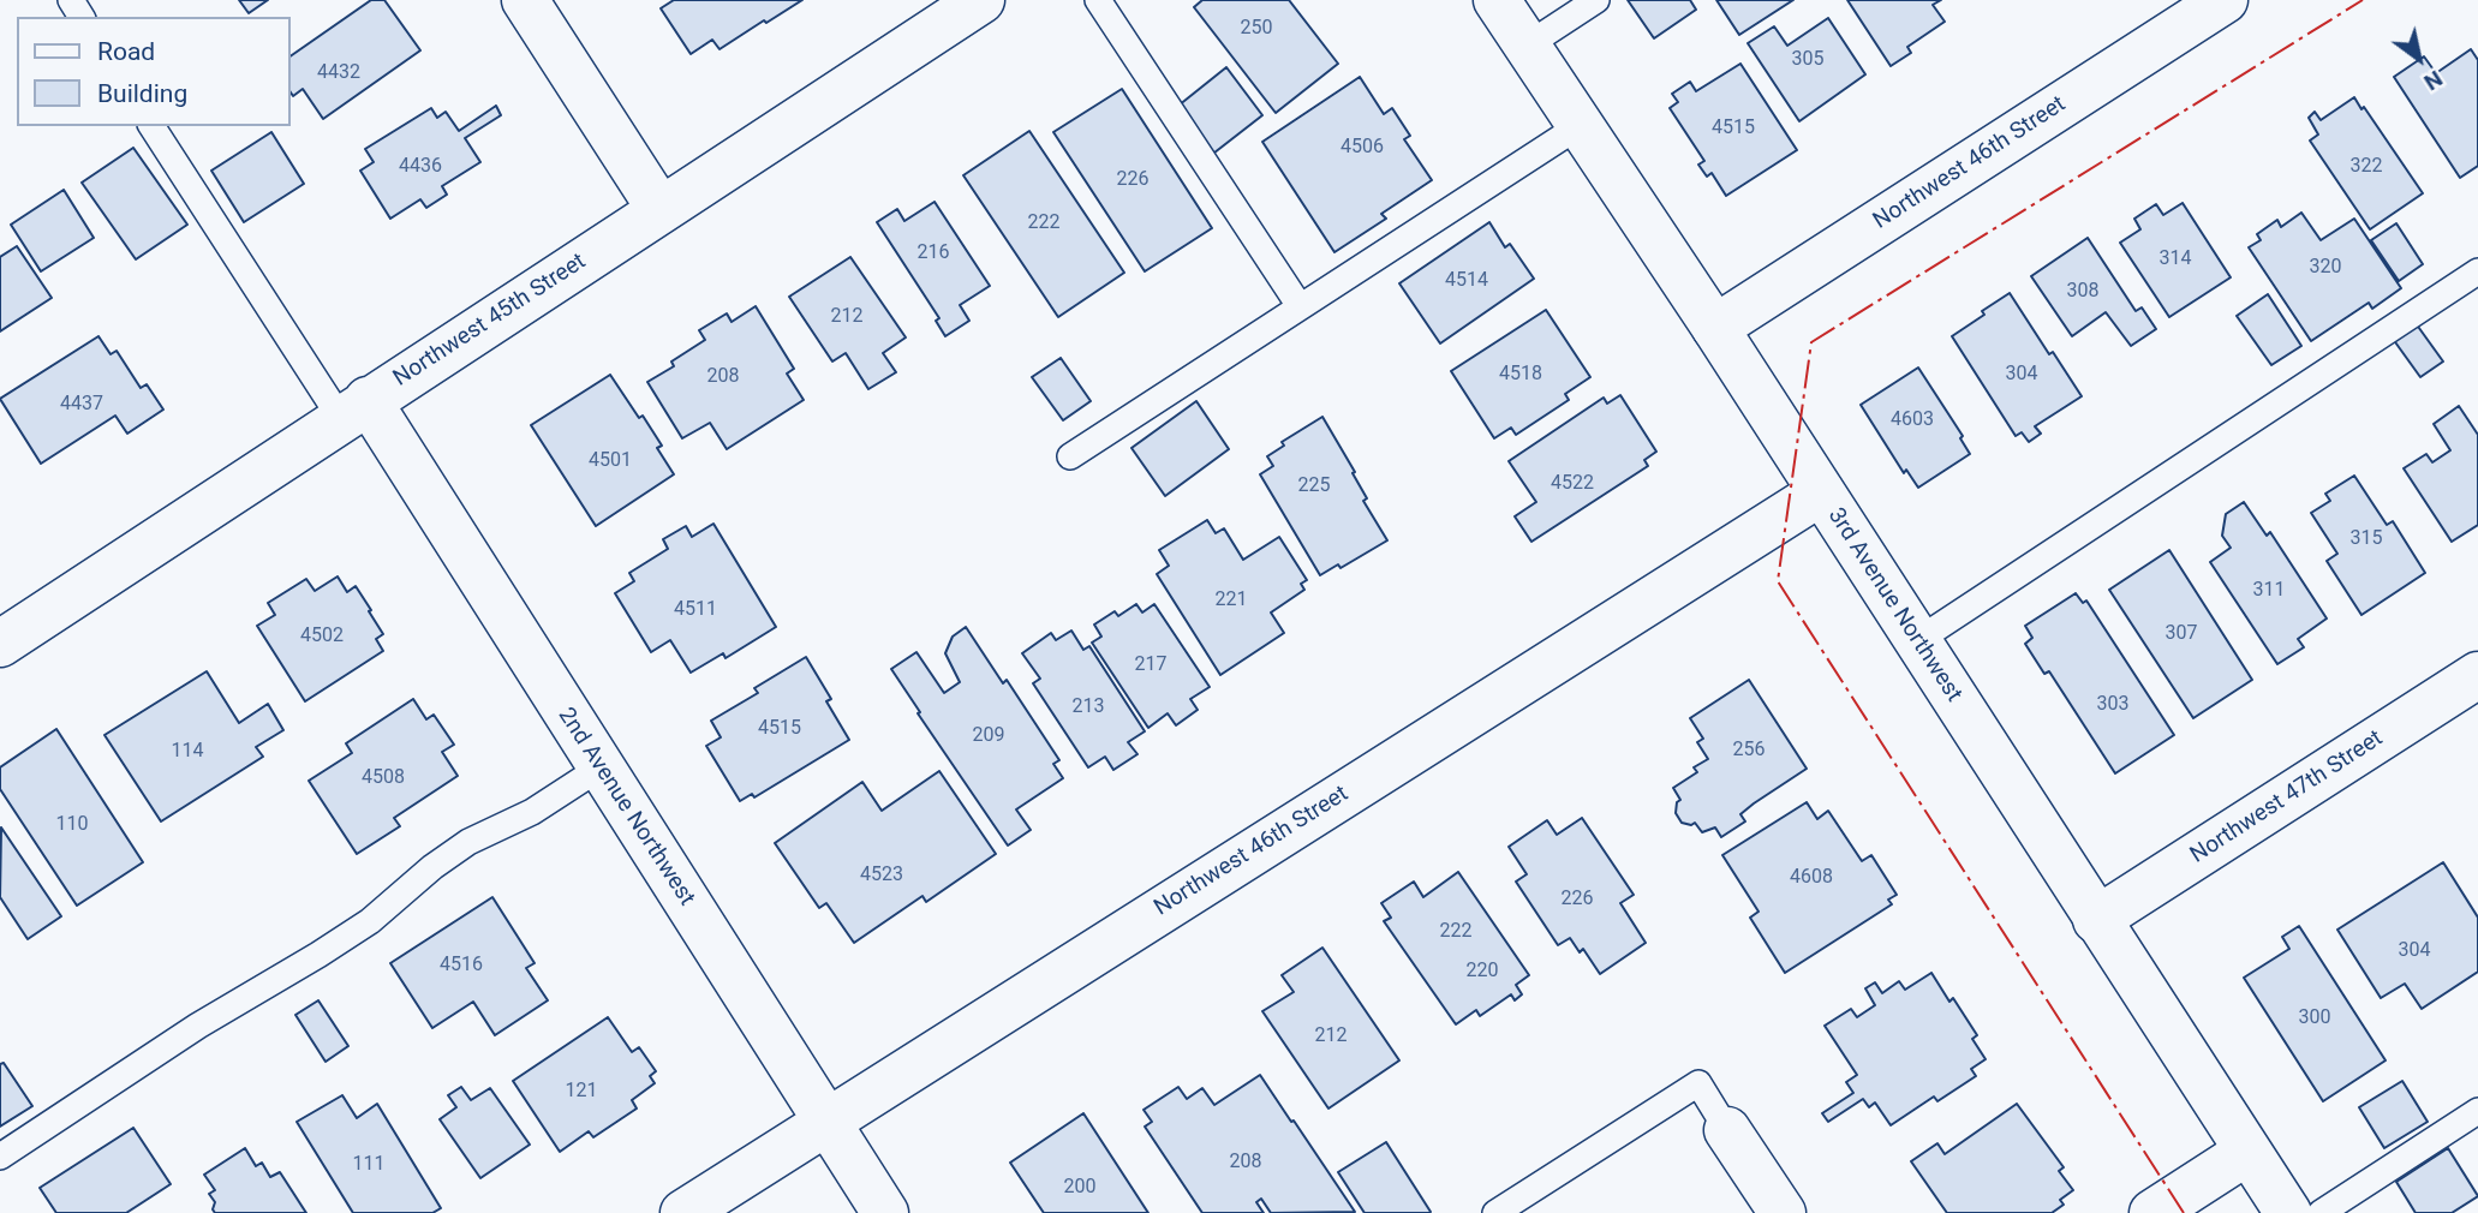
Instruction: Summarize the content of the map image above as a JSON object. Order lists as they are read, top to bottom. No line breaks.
{"streets":{"street":["Northwest 46th Street","Northwest 45th Street","3rd Avenue Northwest","Northwest 47th Street","2nd Avenue Northwest"]},"crossings":[["Northwest 46th Street","3rd Avenue Northwest"],["Northwest 46th Street","2nd Avenue Northwest"],["Northwest 45th Street","2nd Avenue Northwest"],["3rd Avenue Northwest","Northwest 47th Street"]],"house_numbers":["250","305","4432","4515","4506","4436","322","226","222","216","314","320","4514","308","212","4518","304","208","4437","4603","4501","4522","225","315","311","221","4511","307","4502","217","303","213","4515","209","256","114","4508","110","4523","4608","226","222","304","4516","220","300","212","121","208","111","200"],"legend":["Road","Building"],"north":"bottom right"}
